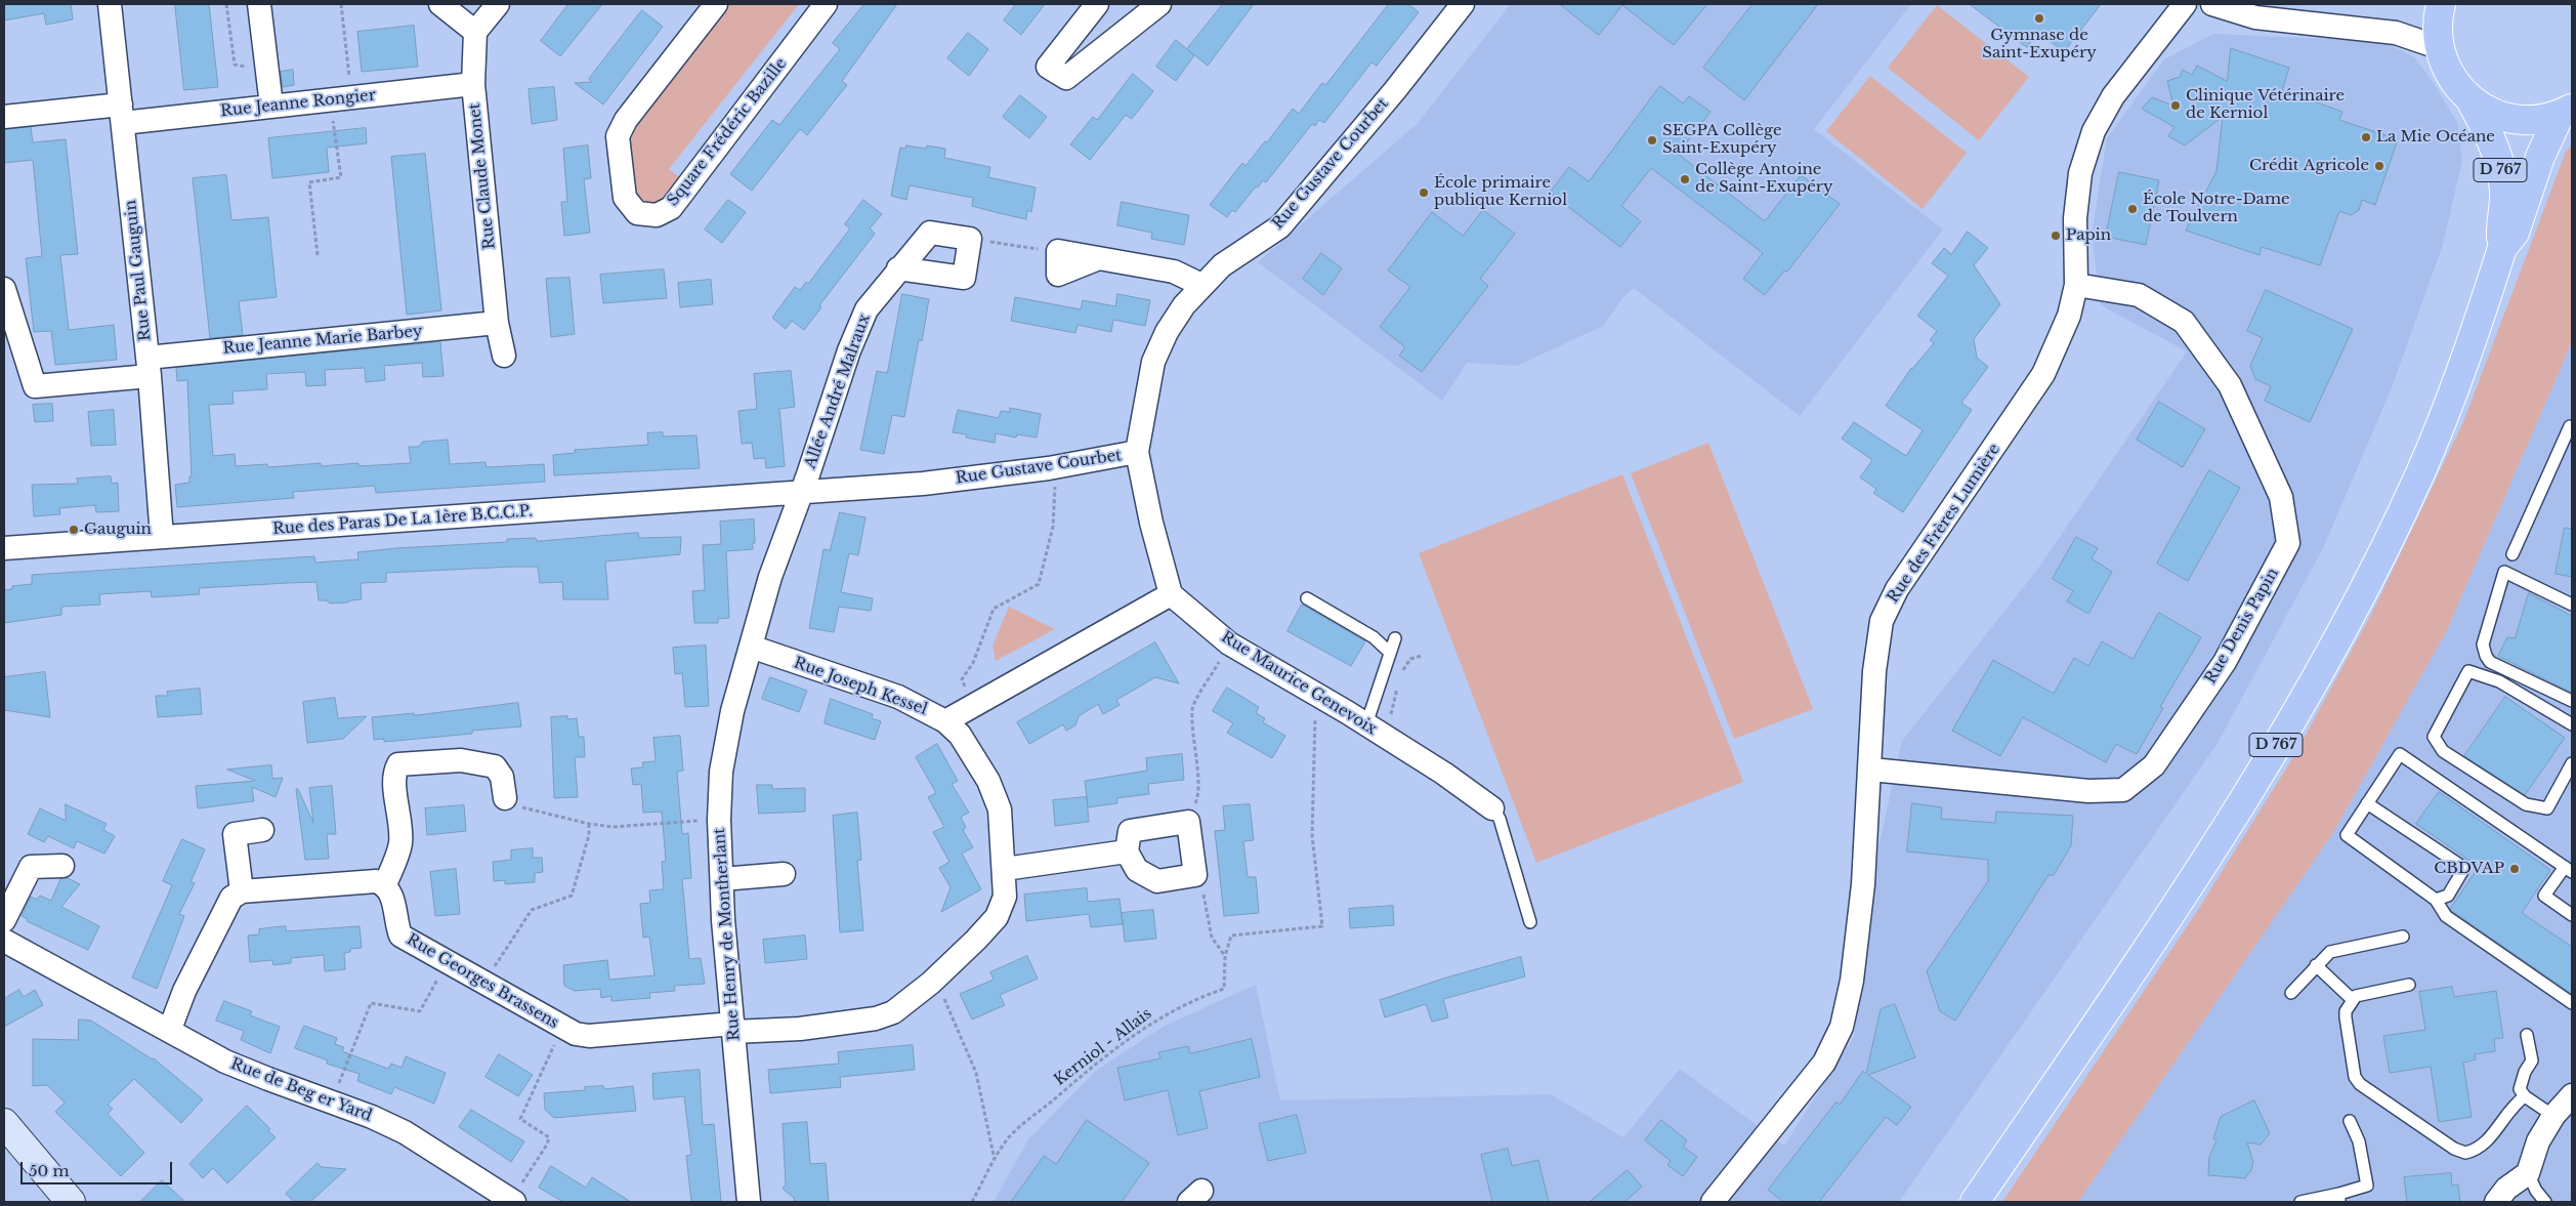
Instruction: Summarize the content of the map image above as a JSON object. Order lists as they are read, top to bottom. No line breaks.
{"streets":{"main road":["D 767"],"street":["Rue Jeanne Rongier","Square Frédéric Bazille","Rue Gustave Courbet","Rue Claude Monet","Rue Paul Gauguin","Rue Jeanne Marie Barbey","Allée André Malraux","Rue des Paras De La 1ère B.C.C.P.","Rue des Frères Lumière","Rue Denis Papin","Rue Maurice Genevoix","Rue Joseph Kessel","Rue Henry de Montherlant","Rue Georges Brassens","Rue de Beg er Yard"],"path":["Kerniol - Allais"]},"crossings":[["Rue Jeanne Rongier","Rue Claude Monet"],["Rue Jeanne Rongier","Rue Paul Gauguin"],["Rue Gustave Courbet","Allée André Malraux"],["Rue Gustave Courbet","Rue des Paras De La 1ère B.C.C.P."],["Rue Gustave Courbet","Rue Henry de Montherlant"],["Rue Claude Monet","Rue Jeanne Marie Barbey"],["Rue Paul Gauguin","Rue Jeanne Marie Barbey"],["Rue Paul Gauguin","Rue des Paras De La 1ère B.C.C.P."],["Allée André Malraux","Rue des Paras De La 1ère B.C.C.P."],["Allée André Malraux","Rue Henry de Montherlant"],["Rue des Paras De La 1ère B.C.C.P.","Rue Henry de Montherlant"],["Rue des Frères Lumière","Rue Denis Papin"],["Rue Maurice Genevoix","Kerniol - Allais"],["Rue Joseph Kessel","Rue Henry de Montherlant"],["Rue Joseph Kessel","Rue Georges Brassens"],["Rue Henry de Montherlant","Rue Georges Brassens"]],"places":["Gymnase de Saint-Exupéry","Clinique Vétérinaire de Kerniol","La Mie Océane","SEGPA Collège Saint-Exupéry","Crédit Agricole","Collège Antoine de Saint-Exupéry","École primaire publique Kerniol","École Notre-Dame de Toulvern","Papin","Gauguin","CBDVAP"],"scale_bar":"50 m"}
